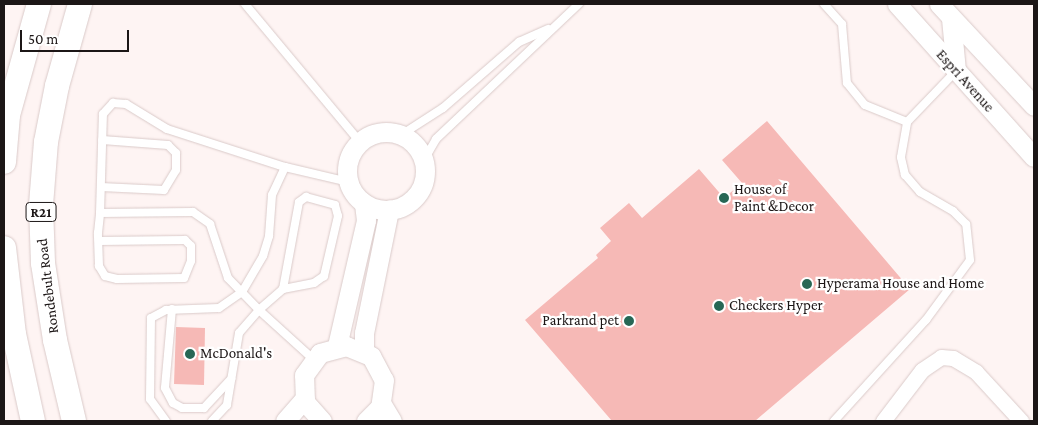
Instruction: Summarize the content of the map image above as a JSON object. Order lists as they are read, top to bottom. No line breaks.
{"streets":{"main road":["R21","Rondebult Road"],"street":["Espri Avenue"]},"places":["House of Paint &Decor","Hyperama House and Home","Checkers Hyper","Parkrand pet","McDonald's"],"scale_bar":"50 m"}
